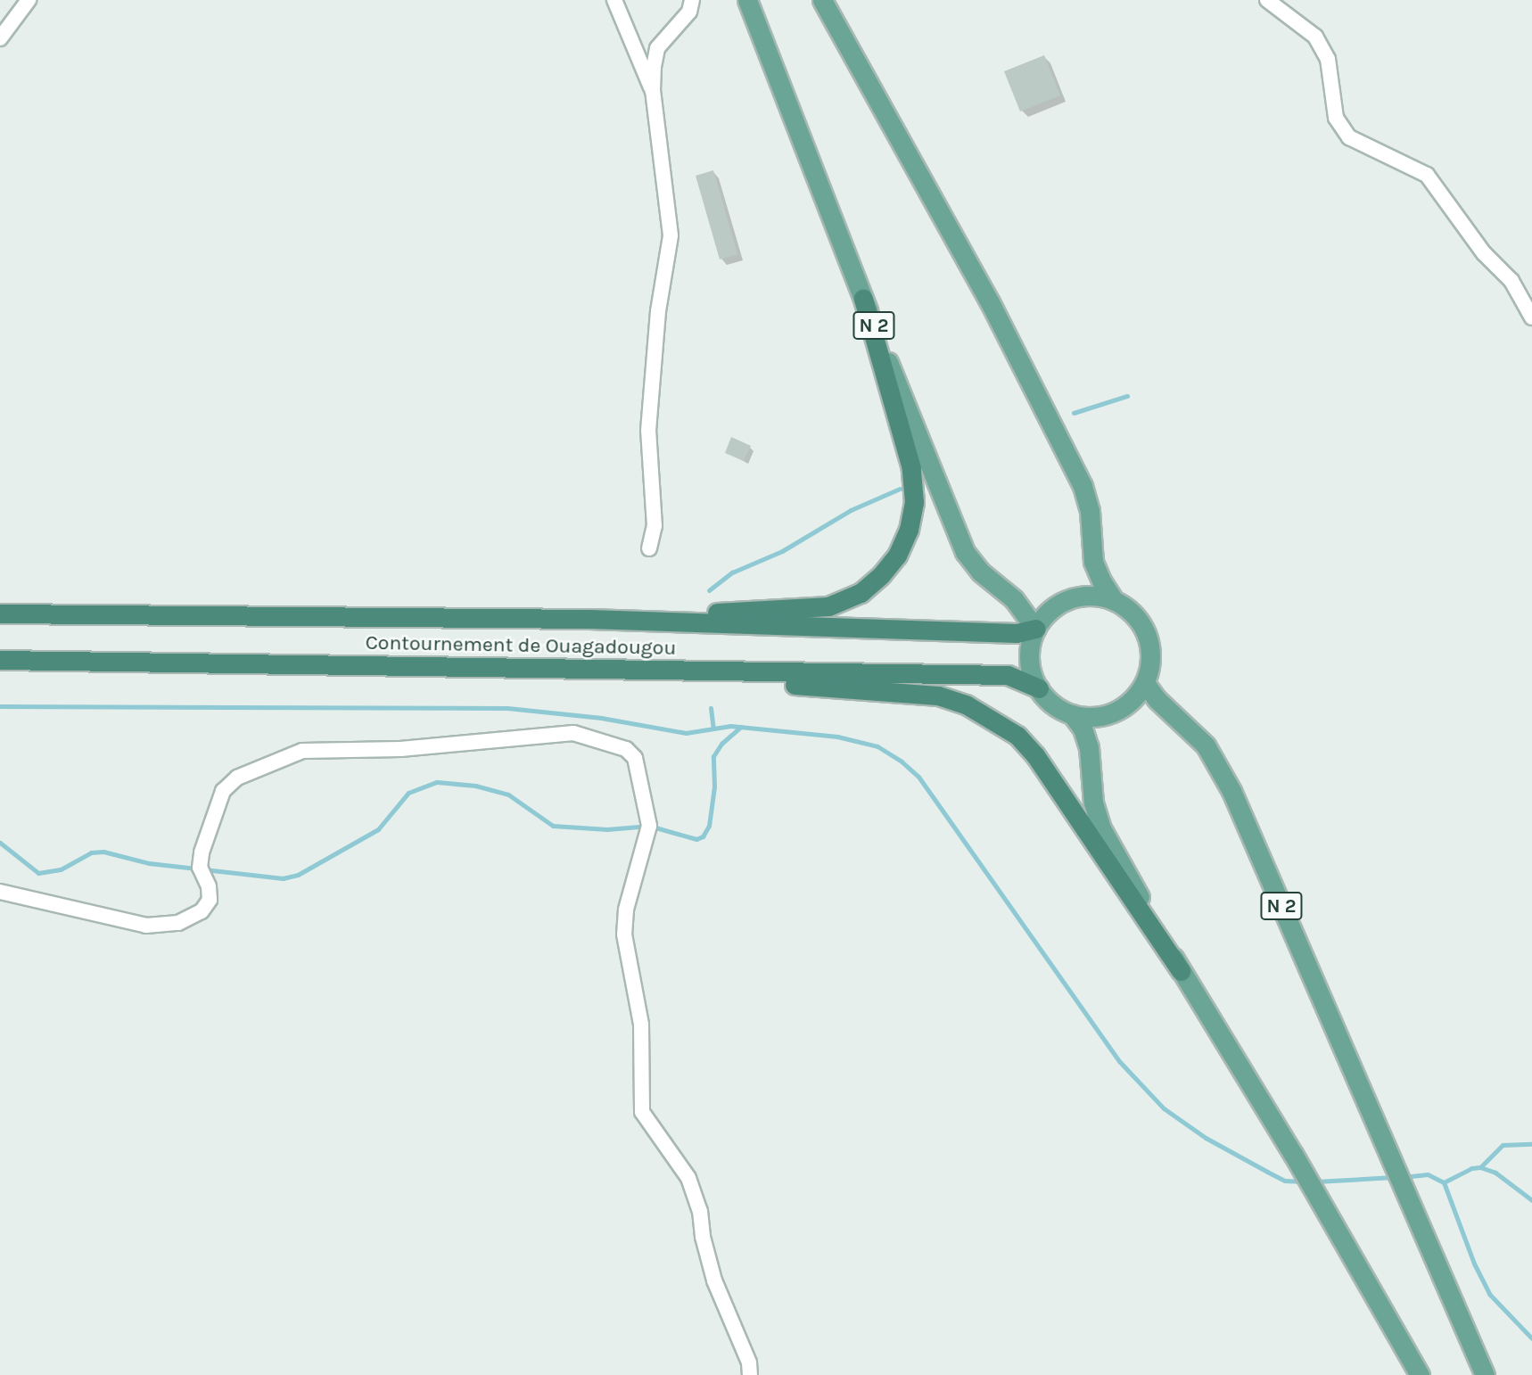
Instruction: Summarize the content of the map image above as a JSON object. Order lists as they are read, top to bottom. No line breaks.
{"streets":{"highway":["Contournement de Ouagadougou"],"main road":["N 2"]},"crossings":[["N 2","Contournement de Ouagadougou"]]}
